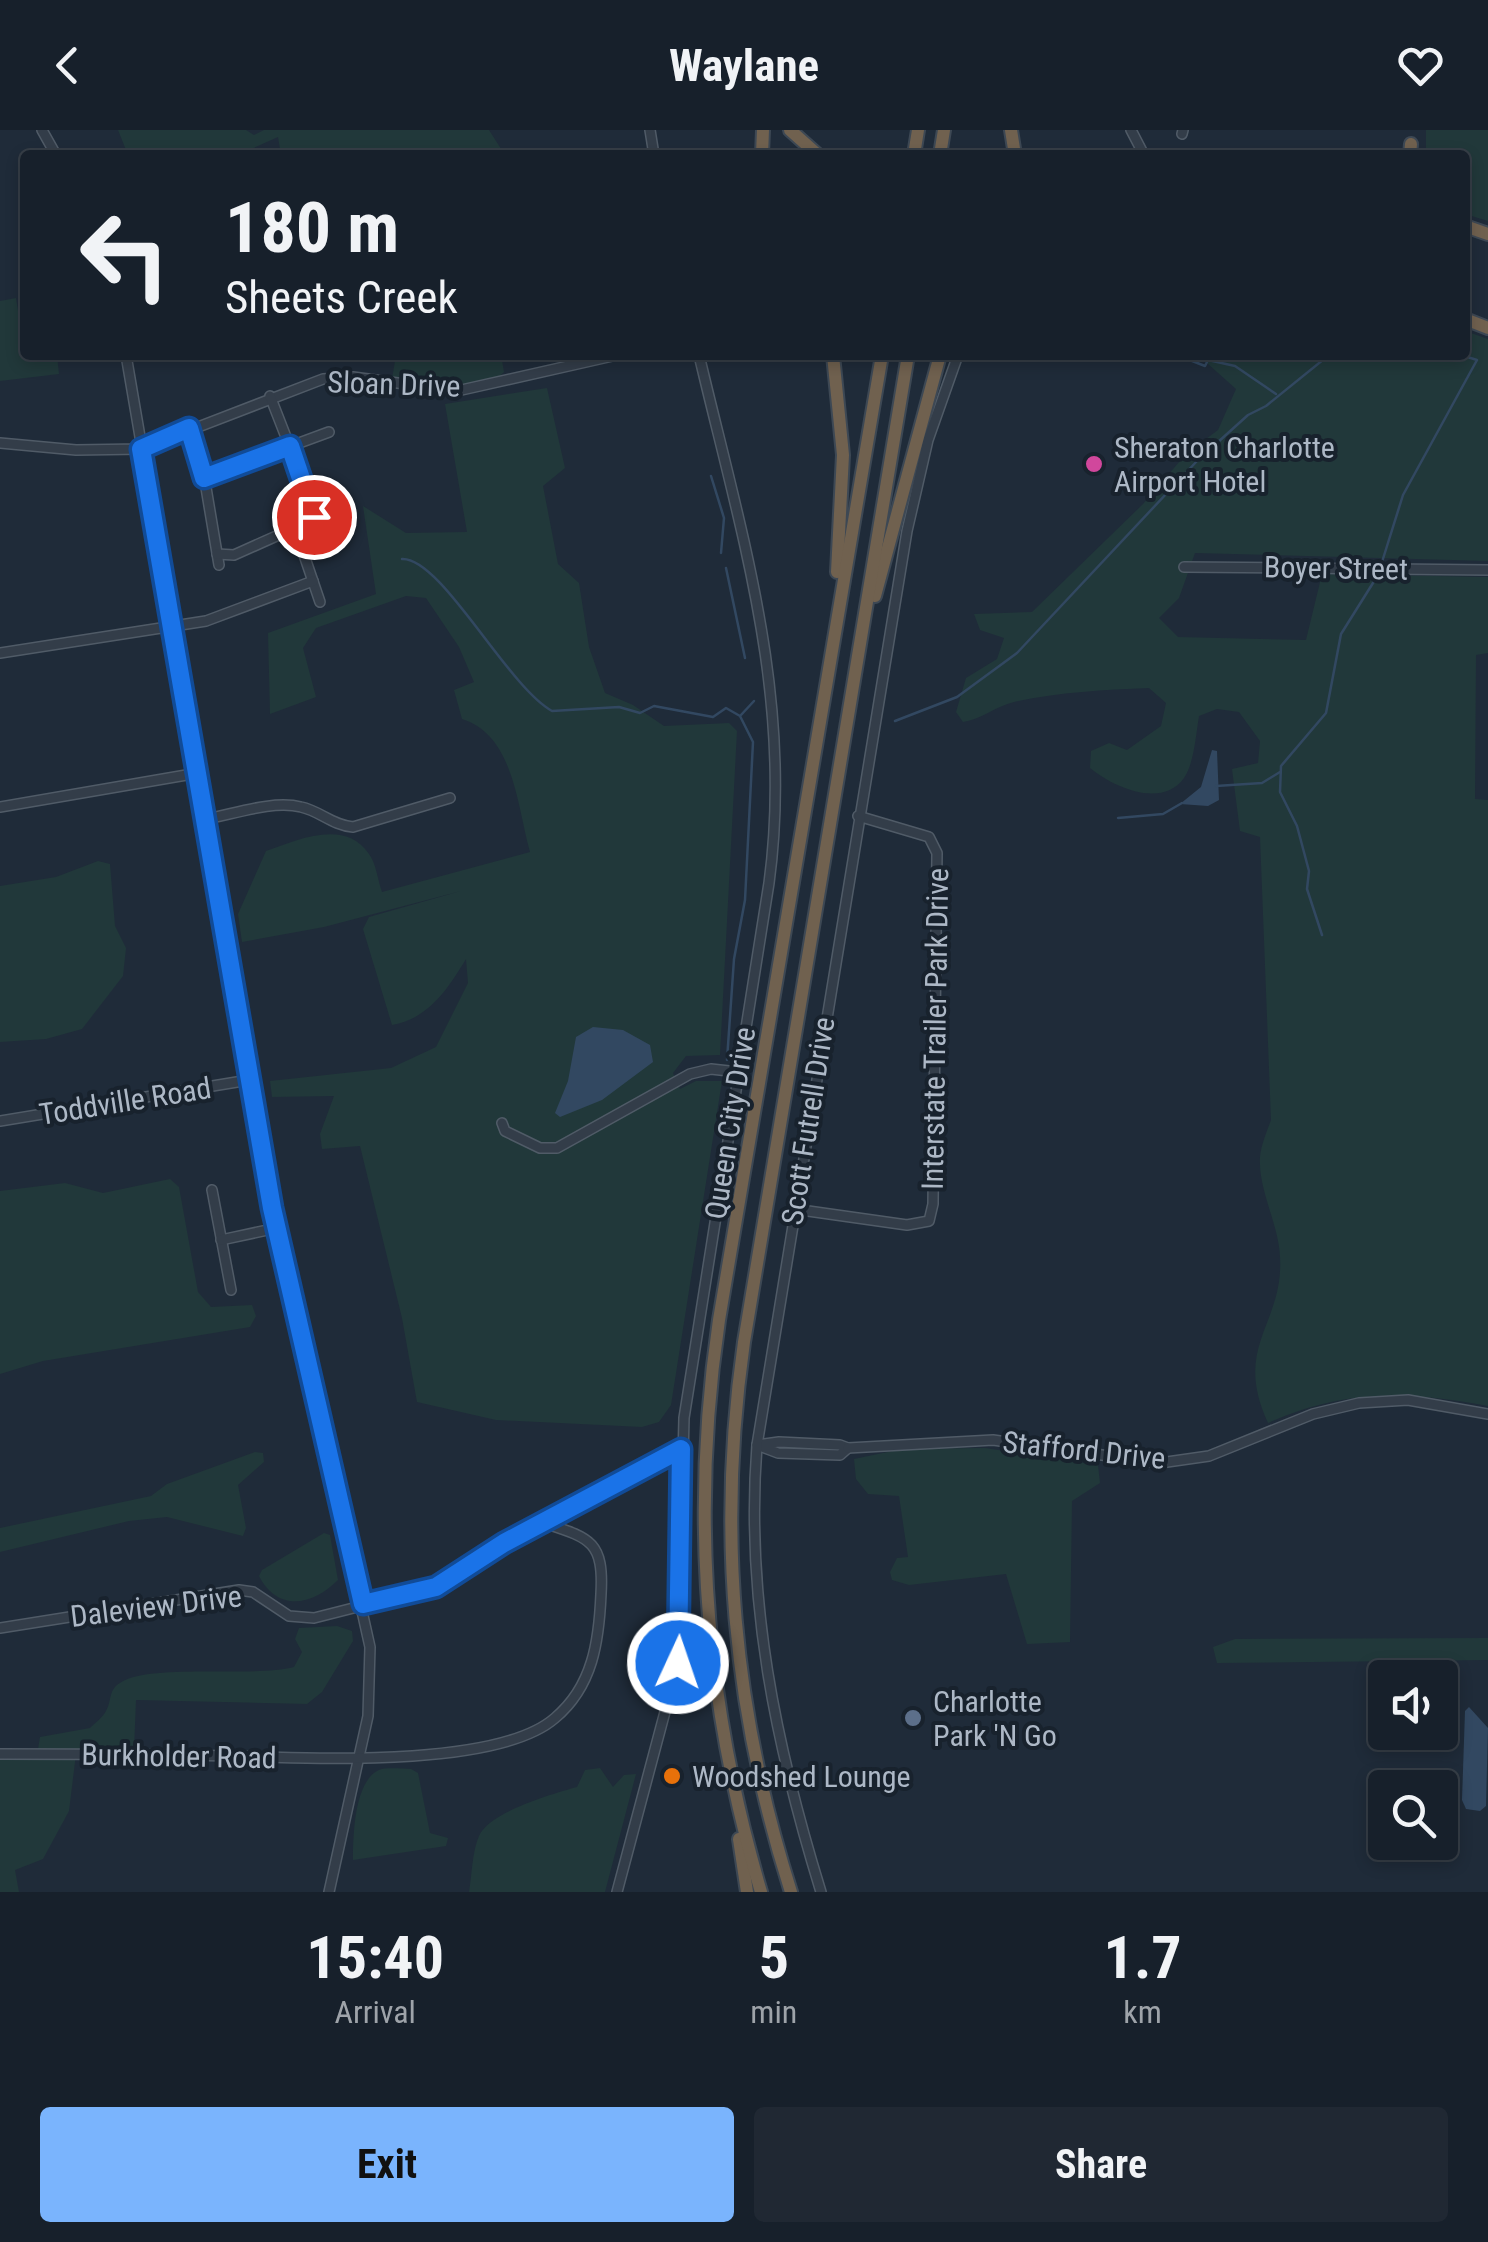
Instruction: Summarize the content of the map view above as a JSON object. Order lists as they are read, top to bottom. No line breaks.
{"streets":{"street":["Sloan Drive","Boyer Street","Interstate Trailer Park Drive","Toddville Road","Scott Futrell Drive","Queen City Drive","Stafford Drive","Daleview Drive","Burkholder Road"]},"crossings":[["Interstate Trailer Park Drive","Scott Futrell Drive"],["Scott Futrell Drive","Stafford Drive"],["Queen City Drive","Daleview Drive"],["Daleview Drive","Burkholder Road"]],"places":["Sheraton Charlotte Airport Hotel","Charlotte Park 'N Go","Woodshed Lounge"],"page":{"header":"Waylane","turn":["180 m","Sheets Creek"],"eta":["15:40","Arrival","5","min","1.7","km"],"buttons":["Exit","Share"]}}
